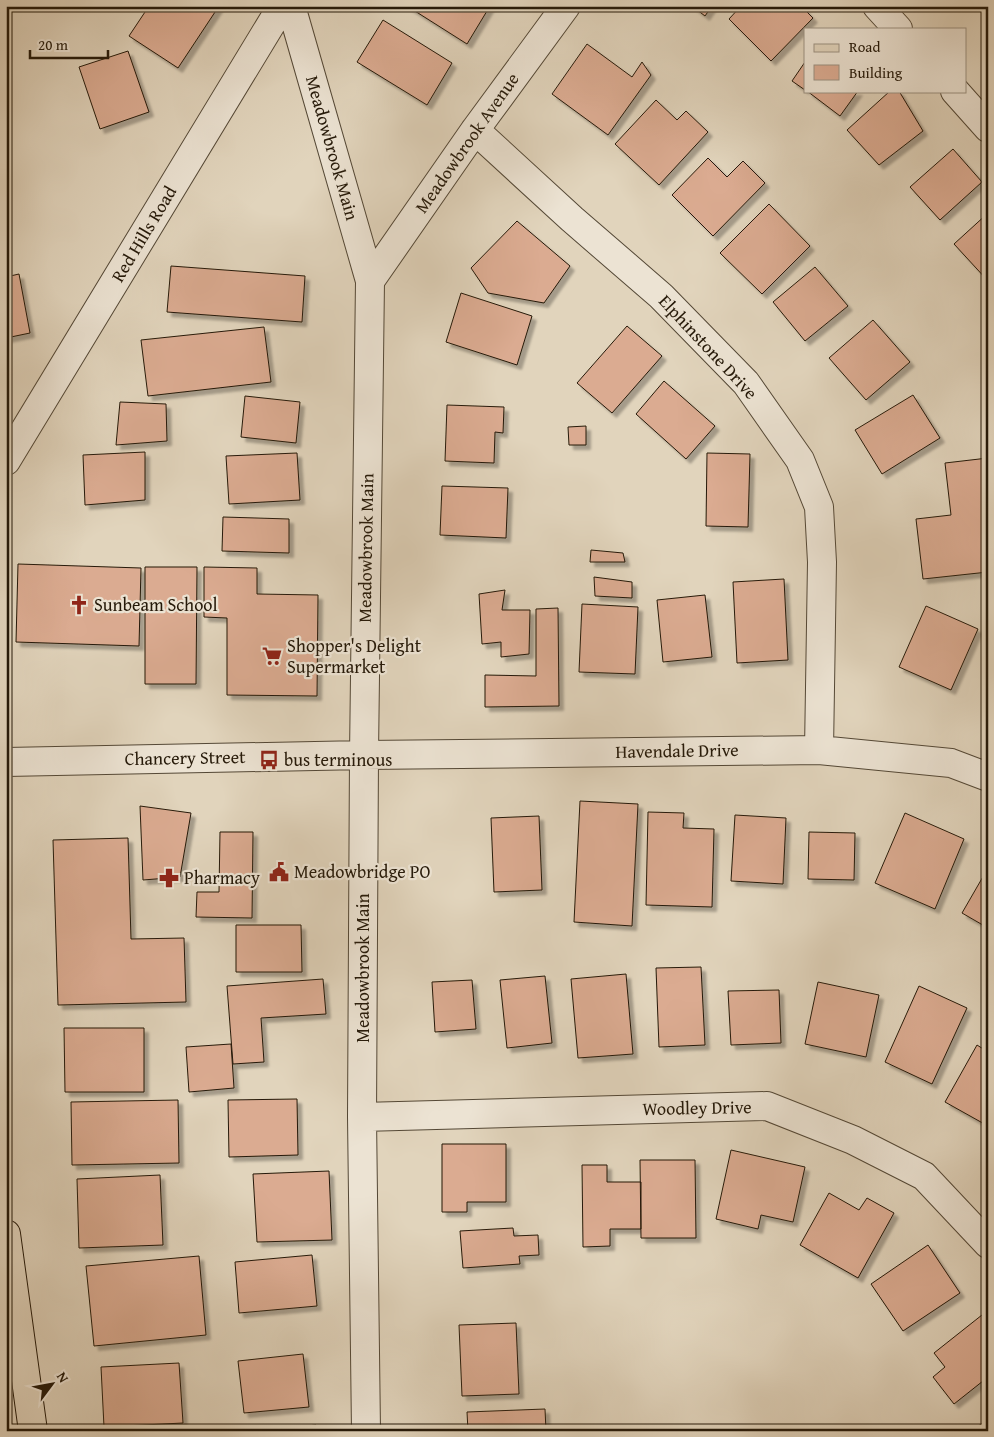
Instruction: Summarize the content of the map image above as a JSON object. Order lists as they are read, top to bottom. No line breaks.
{"streets":{"street":["Meadowbrook Avenue","Meadowbrook Main","Red Hills Road","Elphinstone Drive","Havendale Drive","Chancery Street","Woodley Drive"]},"crossings":[["Meadowbrook Avenue","Meadowbrook Main"],["Meadowbrook Avenue","Elphinstone Drive"],["Meadowbrook Main","Havendale Drive"],["Meadowbrook Main","Chancery Street"],["Meadowbrook Main","Woodley Drive"],["Elphinstone Drive","Havendale Drive"],["Havendale Drive","Chancery Street"]],"places":{"church":["Sunbeam School"],"supermarket":["Shopper's Delight Supermarket"],"bus stop":["bus terminous"],"public building":["Meadowbridge PO"],"pharmacy":["Pharmacy"]},"legend":["Road","Building"],"scale_bar":"20 m","north":"top right"}
